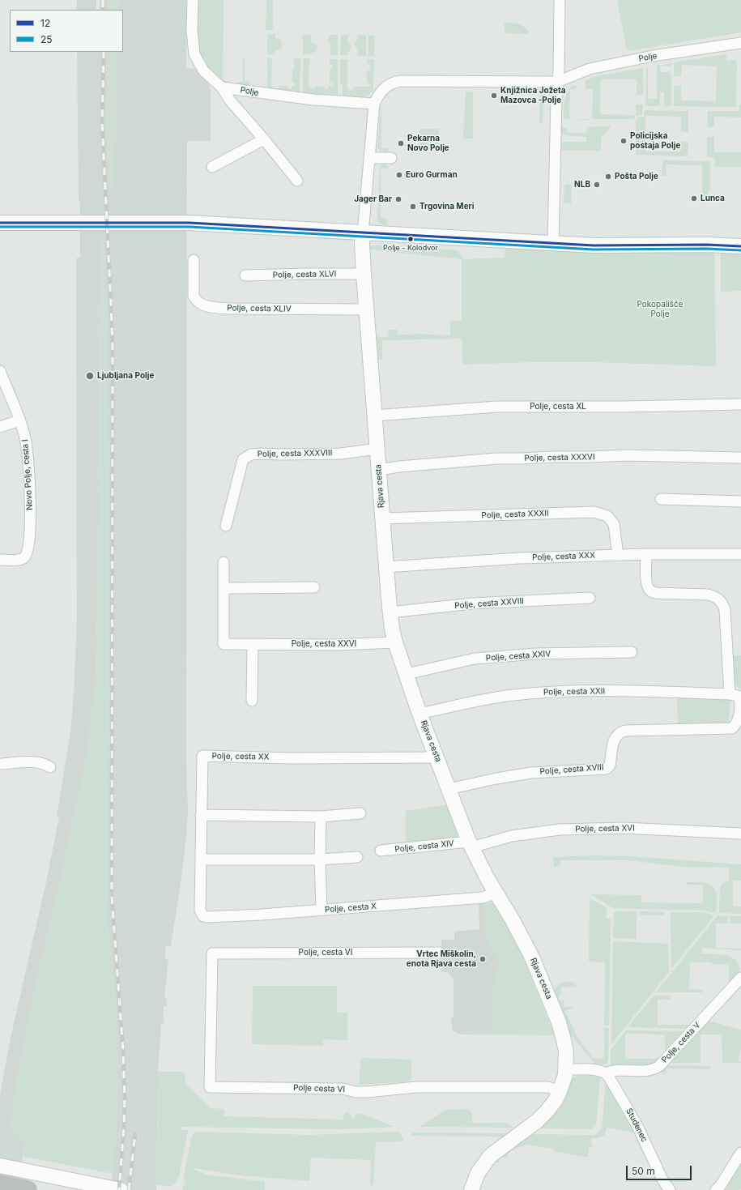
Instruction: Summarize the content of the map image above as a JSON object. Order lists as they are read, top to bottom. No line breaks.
{"streets":{"street":["Polje","Polje, cesta XLVI","Polje, cesta XLIV","Polje, cesta XL","Polje, cesta XXXVIII","Polje, cesta XXXVI","Novo Polje, cesta I","Rjava cesta","Polje, cesta XXXII","Polje, cesta XXX","Polje, cesta XXVIII","Polje, cesta XXVI","Polje, cesta XXIV","Polje, cesta XXII","Polje, cesta XX","Polje, cesta XVIII","Polje, cesta XVI","Polje, cesta XIV","Polje, cesta X","Polje, cesta VI","Polje, cesta V","Polje cesta VI","Studenec"]},"crossings":[["Polje","Rjava cesta"],["Polje, cesta XLVI","Rjava cesta"],["Polje, cesta XLIV","Rjava cesta"],["Polje, cesta XL","Rjava cesta"],["Polje, cesta XXXVIII","Rjava cesta"],["Polje, cesta XXXVI","Rjava cesta"],["Rjava cesta","Polje, cesta XXXII"],["Rjava cesta","Polje, cesta XXX"],["Rjava cesta","Polje, cesta XXVIII"],["Rjava cesta","Polje, cesta XXVI"],["Rjava cesta","Polje, cesta XXIV"],["Rjava cesta","Polje, cesta XXII"],["Rjava cesta","Polje, cesta XX"],["Rjava cesta","Polje, cesta XVIII"],["Rjava cesta","Polje, cesta XVI"],["Rjava cesta","Polje, cesta XIV"],["Rjava cesta","Polje, cesta X"],["Rjava cesta","Polje, cesta V"],["Rjava cesta","Polje cesta VI"],["Polje, cesta XXXII","Polje, cesta XXX"],["Polje, cesta XXII","Polje, cesta XVIII"],["Polje, cesta XVI","Polje, cesta XIV"],["Polje, cesta VI","Polje cesta VI"],["Polje, cesta V","Studenec"]],"parks":["Pokopališče Polje"],"places":["Knjižnica Jožeta Mazovca -Polje","Policijska postaja Polje","Pekarna Novo Polje","Euro Gurman","Pošta Polje","NLB","Lunca","Jager Bar","Trgovina Meri","Polje - Kolodvor","Ljubljana Polje","Vrtec Miškolin, enota Rjava cesta"],"lines":["transit line 12","transit line 25"],"legend":["12","25"],"scale_bar":"50 m"}
